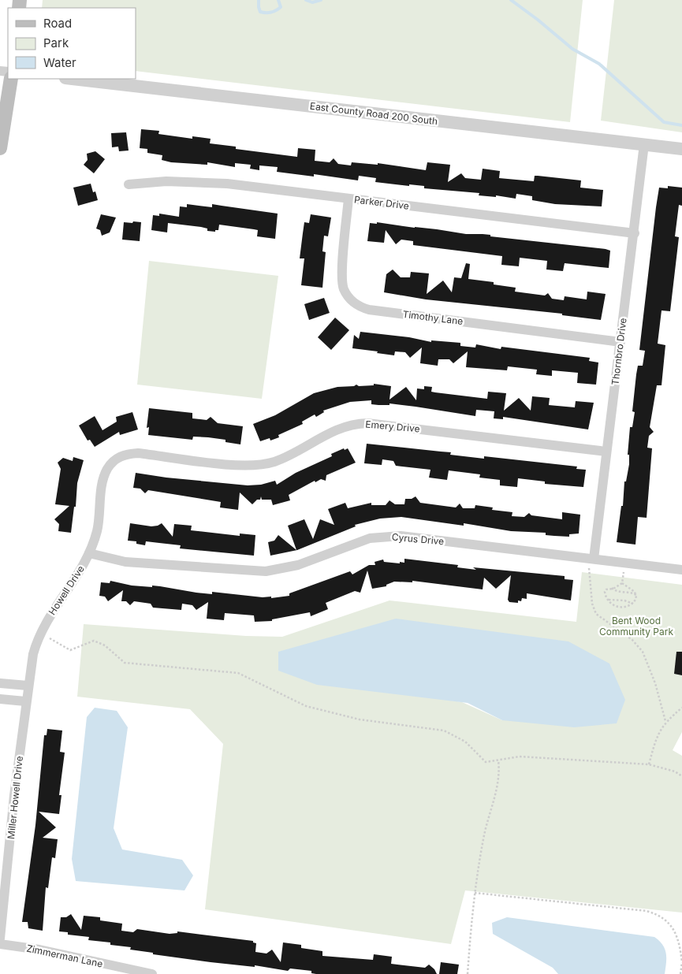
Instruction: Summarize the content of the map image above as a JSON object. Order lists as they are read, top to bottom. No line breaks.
{"streets":{"street":["East County Road 200 South","Parker Drive","Timothy Lane","Thornbro Drive","Emery Drive","Cyrus Drive","Howell Drive","Miller Howell Drive","Zimmerman Lane"]},"crossings":[["East County Road 200 South","Thornbro Drive"],["Parker Drive","Timothy Lane"],["Parker Drive","Thornbro Drive"],["Timothy Lane","Thornbro Drive"],["Thornbro Drive","Emery Drive"],["Thornbro Drive","Cyrus Drive"],["Emery Drive","Howell Drive"],["Cyrus Drive","Howell Drive"],["Howell Drive","Miller Howell Drive"]],"parks":["Bent Wood Community Park"],"legend":["Road","Park","Water"]}
